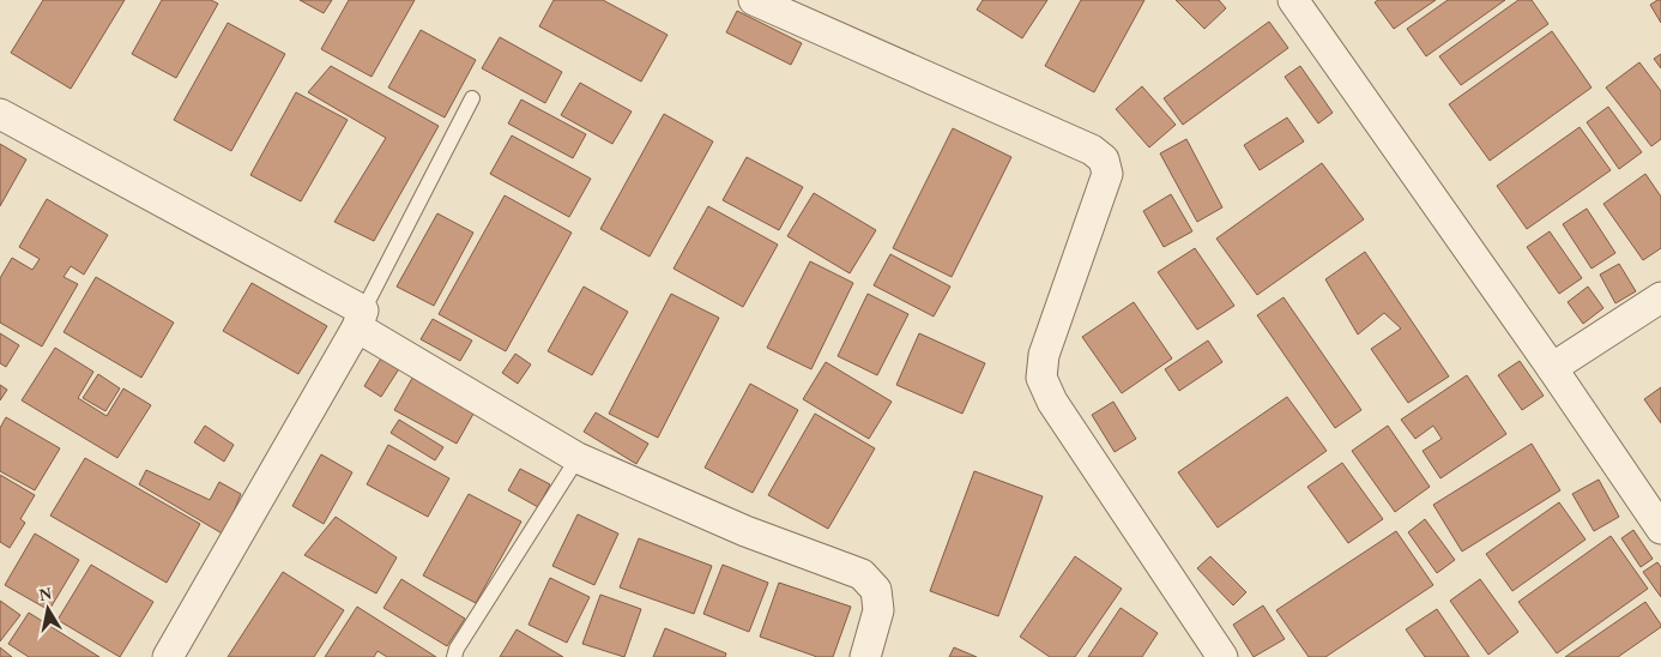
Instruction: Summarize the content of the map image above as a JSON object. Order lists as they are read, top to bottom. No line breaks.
{"north":"top"}
